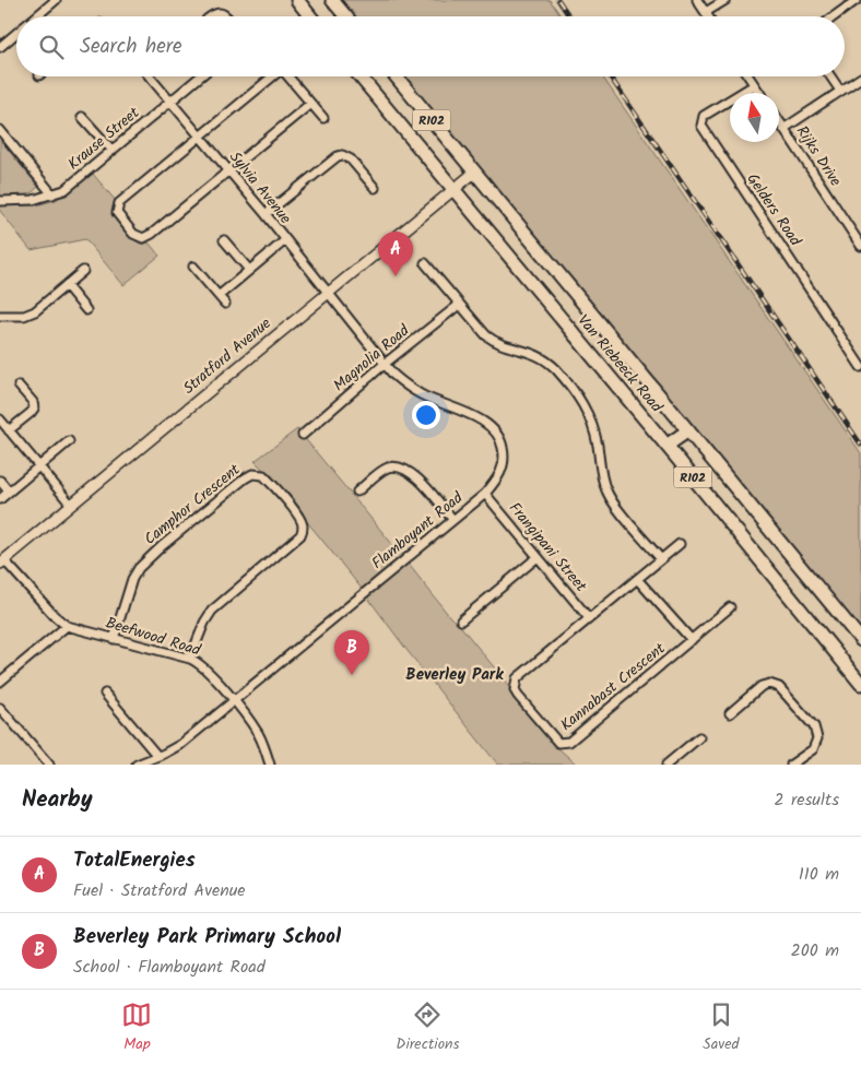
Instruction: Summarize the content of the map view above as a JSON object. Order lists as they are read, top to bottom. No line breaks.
{"streets":{"main road":["R102","Van Riebeeck Road"],"street":["Krause Street","Rijks Drive","Sylvia Avenue","Gelders Road","Stratford Avenue","Magnolia Road","Camphor Crescent","Flamboyant Road","Frangipani Street","Beefwood Road","Kannabast Crescent"]},"crossings":[["Krause Street","Sylvia Avenue"],["Sylvia Avenue","Stratford Avenue"],["Sylvia Avenue","Flamboyant Road"],["Stratford Avenue","Van Riebeeck Road"],["Stratford Avenue","Flamboyant Road"],["Stratford Avenue","Beefwood Road"],["Magnolia Road","Flamboyant Road"],["Camphor Crescent","Beefwood Road"],["Flamboyant Road","Frangipani Street"],["Flamboyant Road","Beefwood Road"],["Frangipani Street","Kannabast Crescent"]],"districts":["Beverley Park"],"north":"top","page":{"search":"Search here","pins":["A","B"],"heading":["Nearby","2 results"],"list":[{"mark":"A","name":"TotalEnergies","note":"Fuel · Stratford Avenue","value":"110 m"},{"mark":"B","name":"Beverley Park Primary School","note":"School · Flamboyant Road","value":"200 m"}],"nav":["Map","Directions","Saved"]}}
